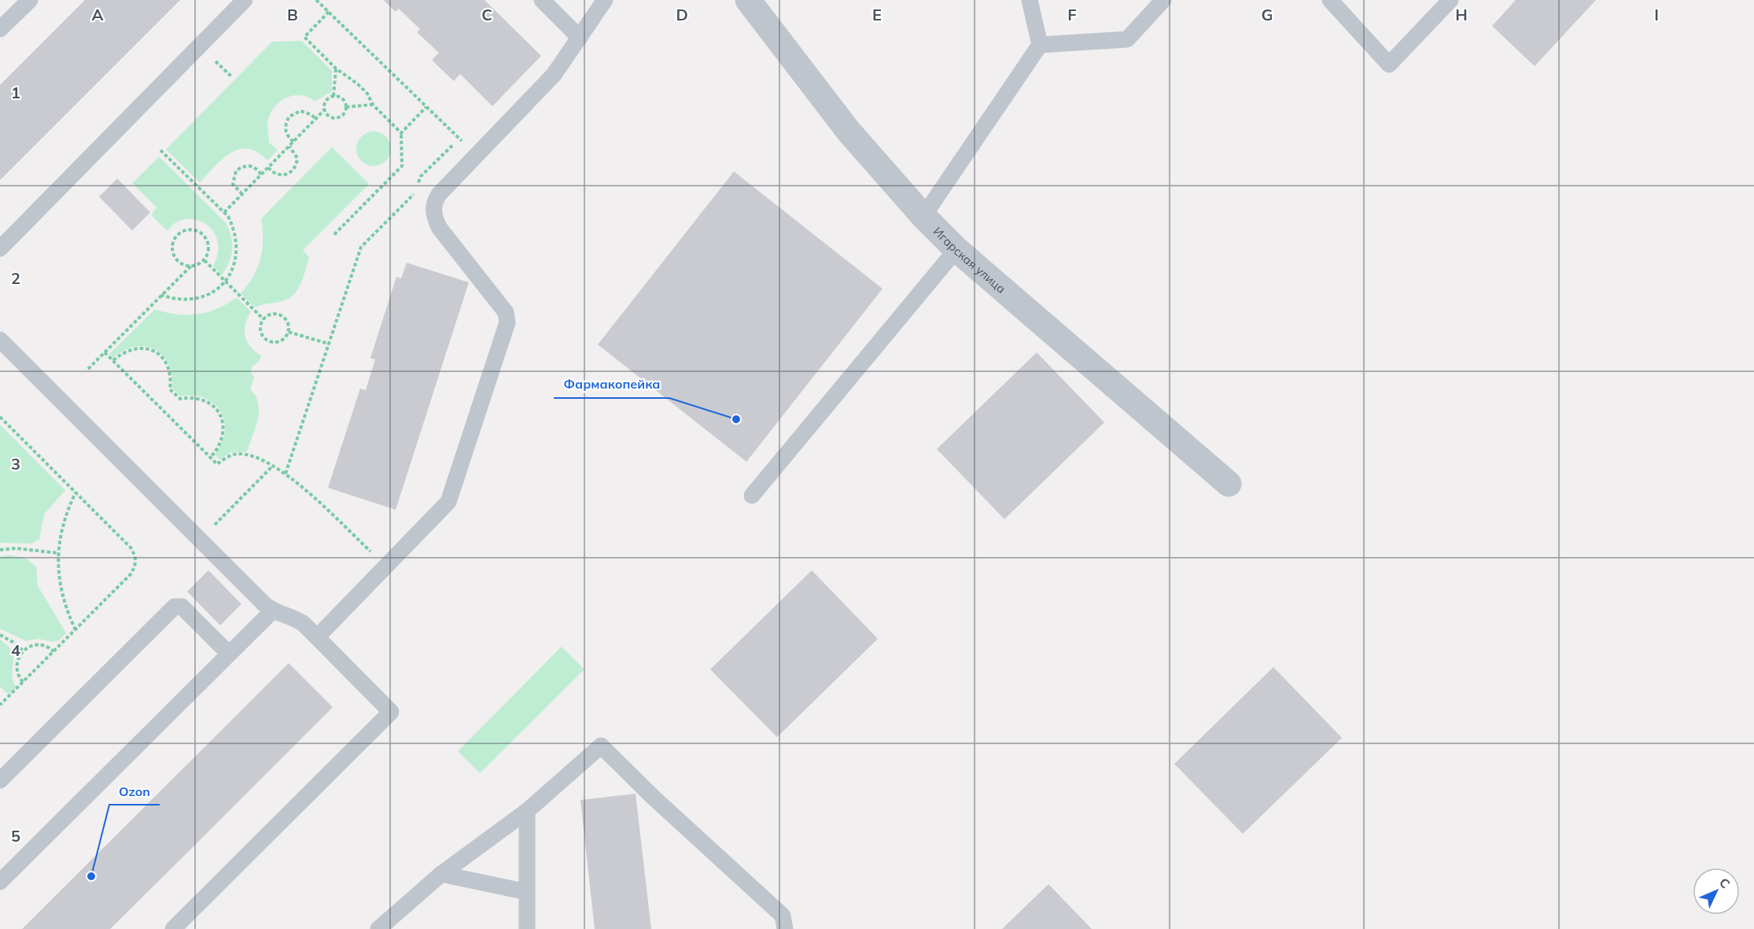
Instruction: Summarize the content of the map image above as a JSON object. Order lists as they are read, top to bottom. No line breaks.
{"streets":{"street":["Игарская улица"]},"places":["Фармакопейка","Ozon"],"north":"top right","grid":{"columns":["A","B","C","D","E","F","G","H","I"],"rows":["1","2","3","4","5"]}}
